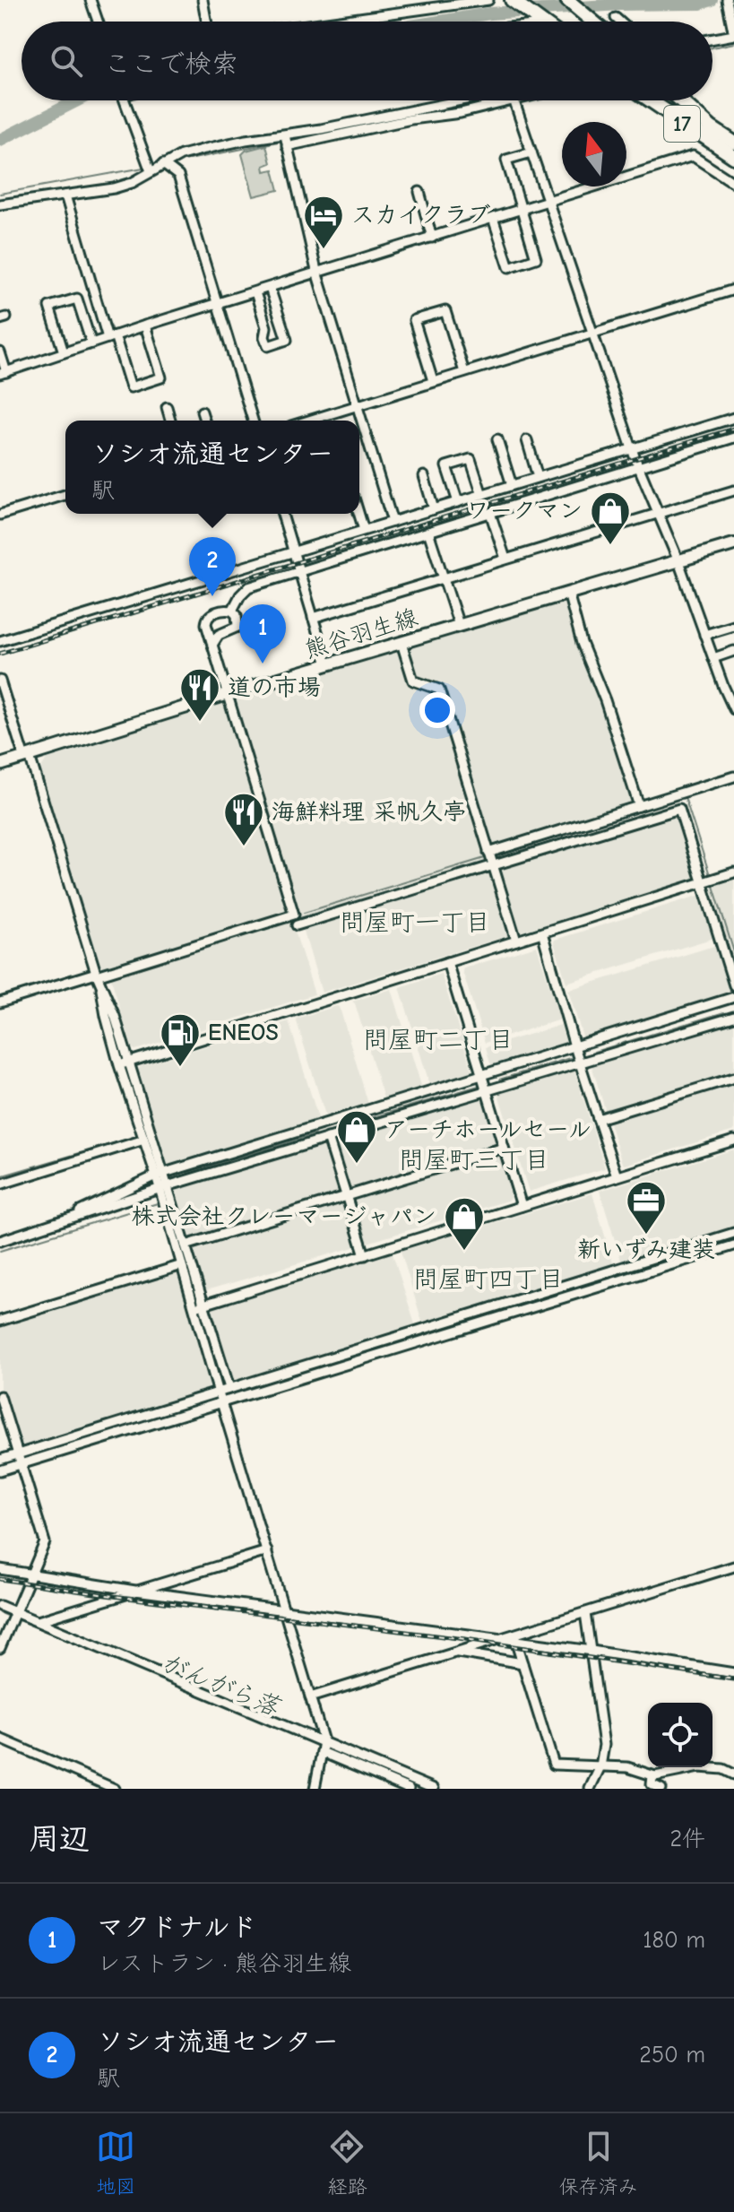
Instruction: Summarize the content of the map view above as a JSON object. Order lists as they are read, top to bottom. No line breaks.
{"streets":{"highway":["17"],"main road":["熊谷羽生線"]},"districts":["問屋町一丁目","問屋町二丁目","問屋町三丁目","問屋町四丁目"],"water":["がんがら落"],"places":{"hotel":["スカイクラブ"],"shop":["ワークマン","アーチホールセール","株式会社クレーマージャパン"],"restaurant":["道の市場","海鮮料理 采帆久亭"],"fuel station":["ENEOS"],"office":["新いずみ建装"]},"north":"top","page":{"search":"ここで検索","popup":["ソシオ流通センター","駅"],"pins":["2","1"],"heading":["周辺","2件"],"list":[{"mark":"1","name":"マクドナルド","note":"レストラン · 熊谷羽生線","value":"180 m"},{"mark":"2","name":"ソシオ流通センター","note":"駅","value":"250 m"}],"nav":["地図","経路","保存済み"]}}
